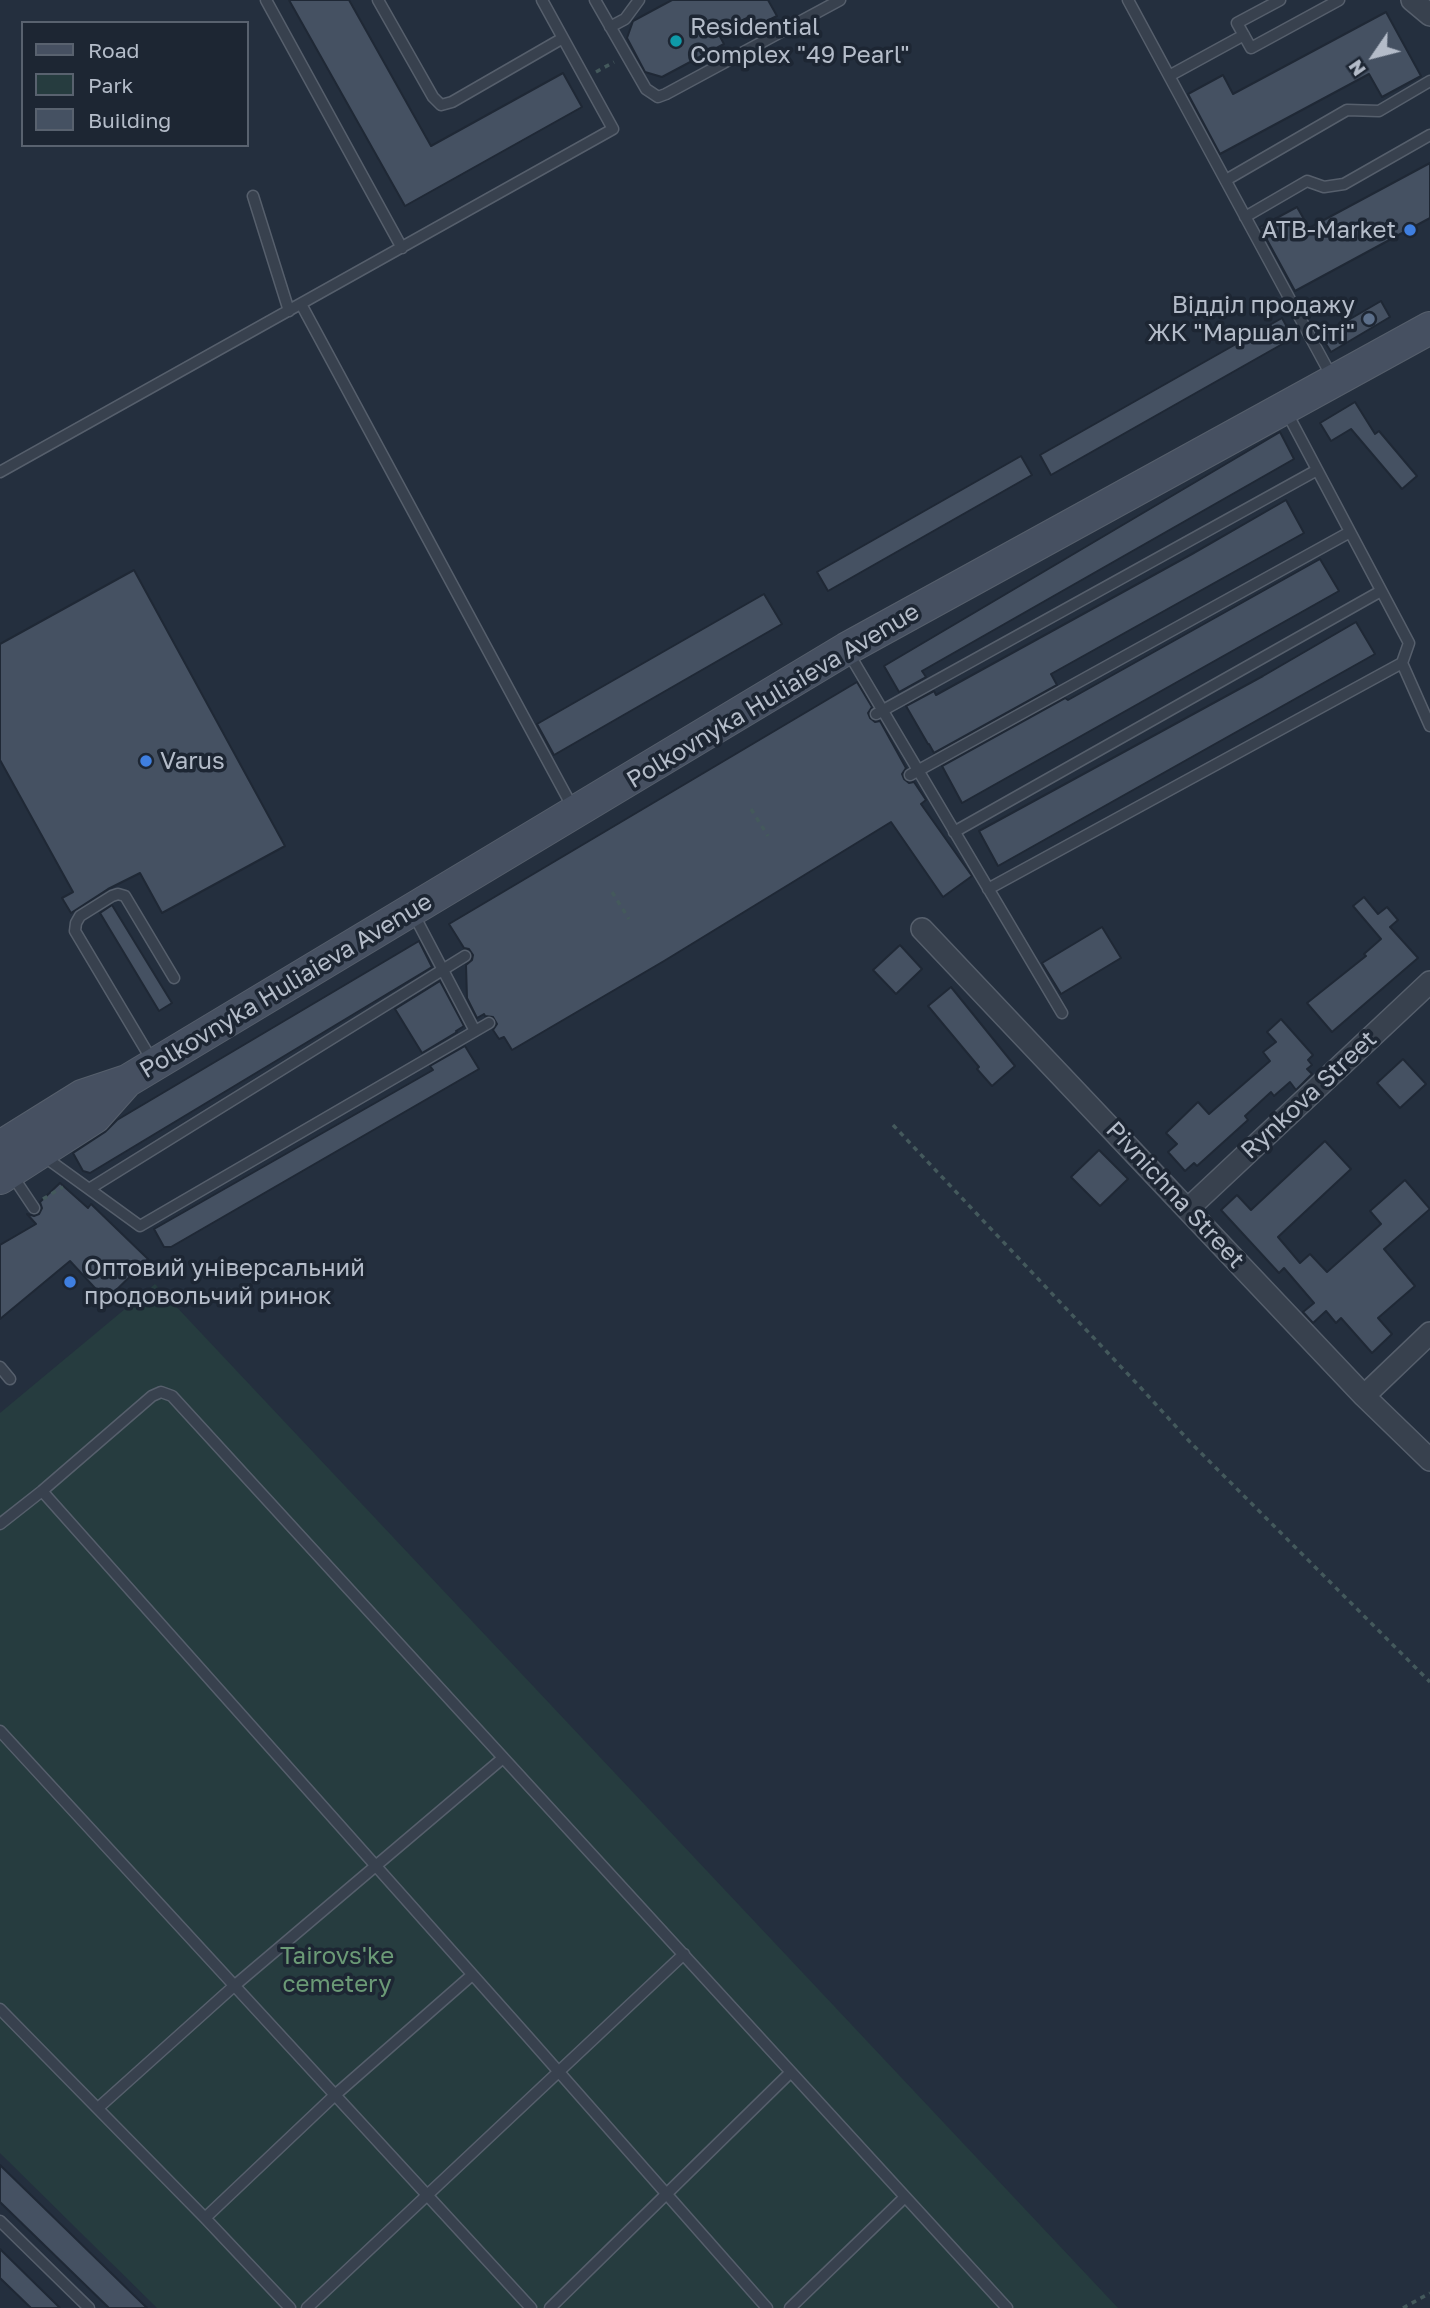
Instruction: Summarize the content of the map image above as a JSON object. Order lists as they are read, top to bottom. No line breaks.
{"streets":{"main road":["Polkovnyka Huliaieva Avenue"],"street":["Rynkova Street","Pivnichna Street"]},"crossings":[["Rynkova Street","Pivnichna Street"]],"parks":["Tairovs'ke cemetery"],"places":["Residential Complex \"49 Pearl\"","ATB-Market","Відділ продажу ЖК \"Маршал Сіті\"","Varus","Оптовий універсальний продовольчий ринок"],"legend":["Road","Park","Building"],"north":"bottom left"}
